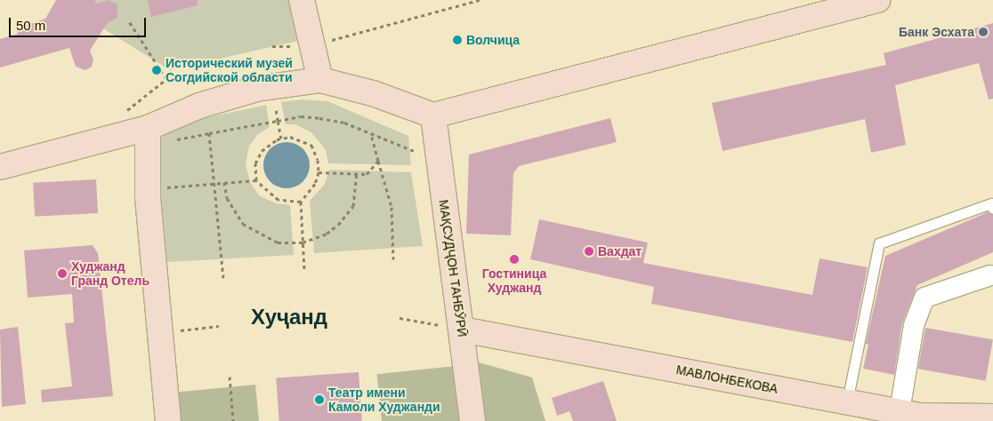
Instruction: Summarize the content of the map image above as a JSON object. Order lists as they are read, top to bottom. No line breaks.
{"streets":{"street":["МАҚСУДҶОН ТАНБӮРӢ","МАВЛОНБЕКОВА"]},"crossings":[["МАҚСУДҶОН ТАНБӮРӢ","МАВЛОНБЕКОВА"]],"districts":["Хуҷанд"],"places":["Банк Эсхата","Волчица","Исторический музей Согдийской области","Вахдат","Гостиница Худжанд","Худжанд Гранд Отель","Театр имени Камоли Худжанди"],"scale_bar":"50 m"}
